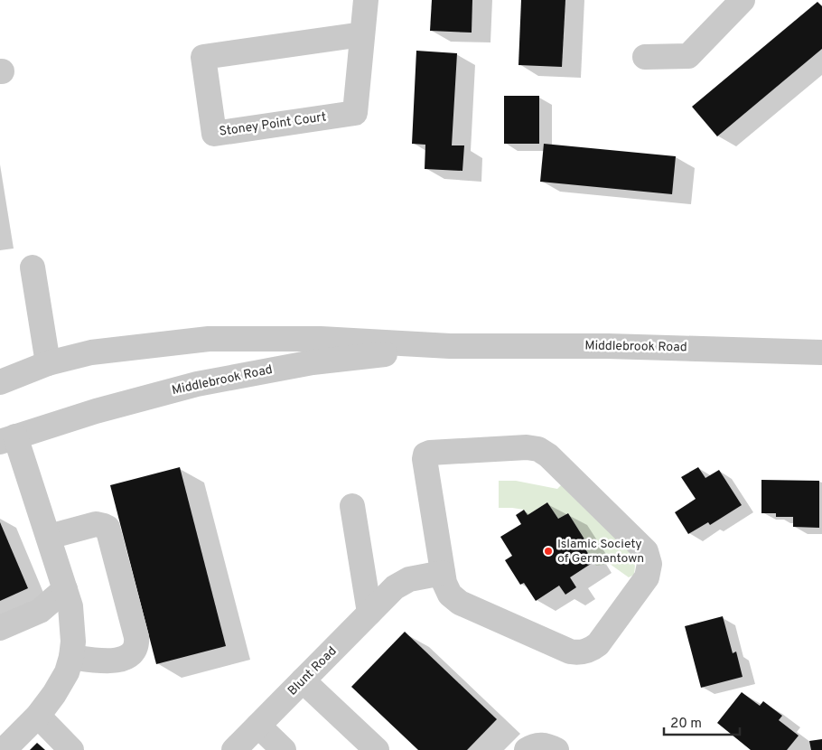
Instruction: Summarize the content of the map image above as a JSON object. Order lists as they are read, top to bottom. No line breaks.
{"streets":{"street":["Stoney Point Court","Middlebrook Road","Blunt Road"]},"places":["Islamic Society of Germantown"],"scale_bar":"20 m"}
